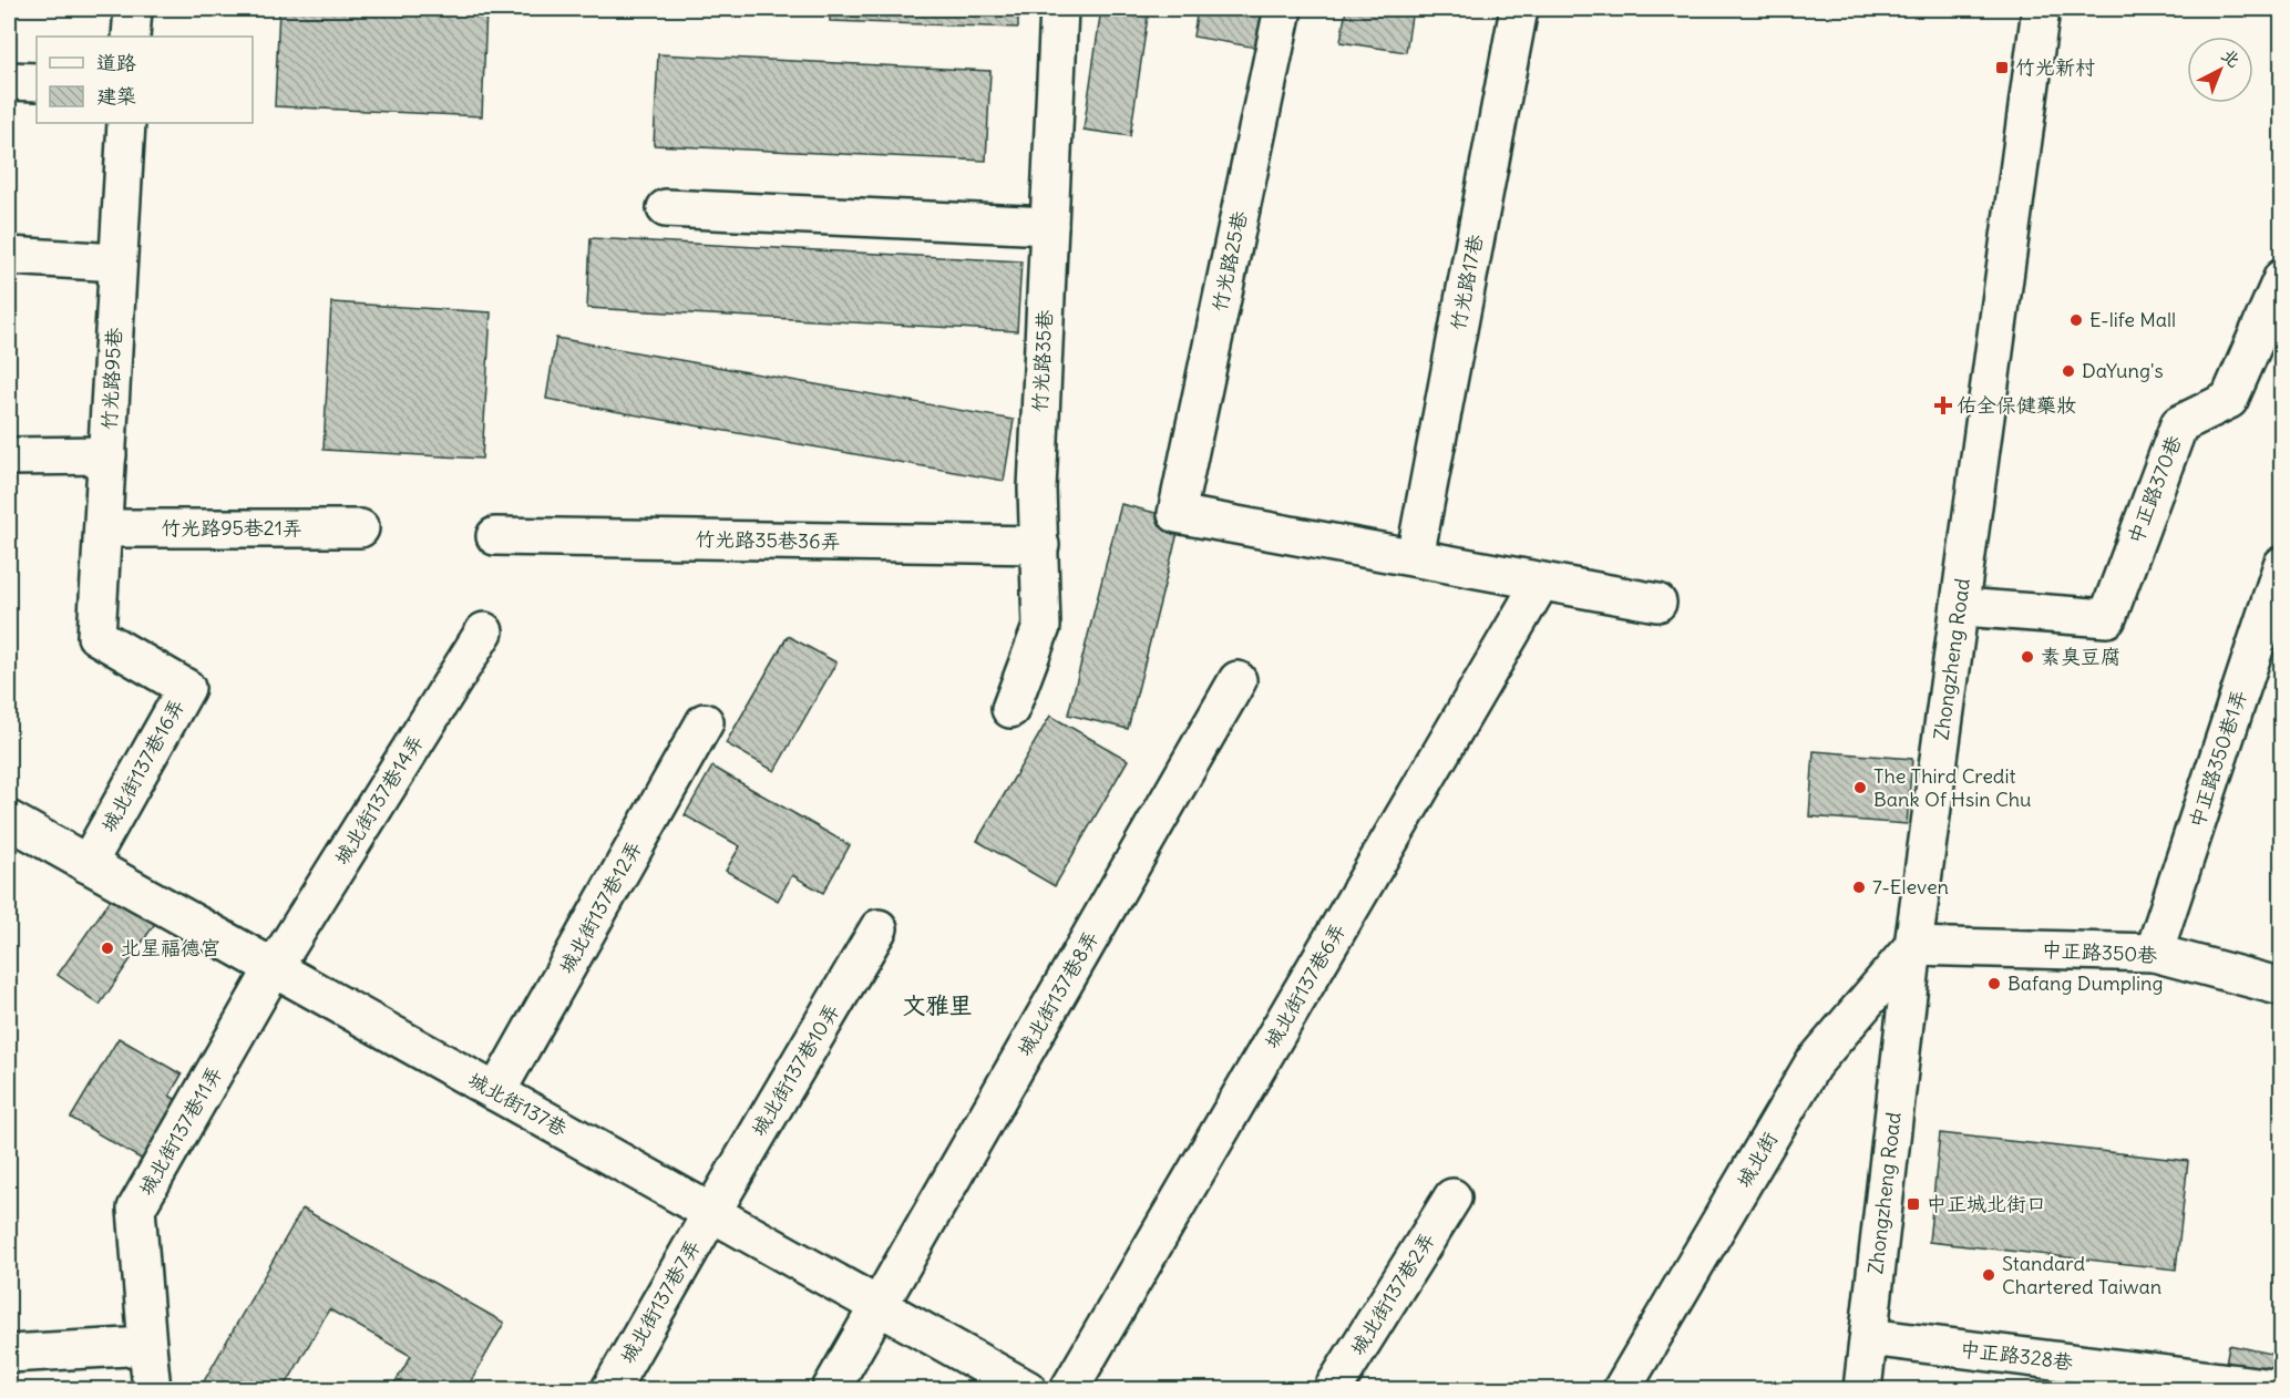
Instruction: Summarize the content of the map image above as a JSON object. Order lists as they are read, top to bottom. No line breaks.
{"streets":{"street":["竹光路25巷","竹光路17巷","竹光路35巷","竹光路95巷","中正路370巷","竹光路95巷21弄","竹光路35巷36弄","Zhongzheng Road","中正路350巷1弄","城北街137巷16弄","城北街137巷14弄","城北街137巷12弄","中正路350巷","城北街137巷6弄","城北街137巷8弄","城北街137巷10弄","城北街137巷","城北街137巷11弄","城北街","城北街137巷2弄","城北街137巷7弄","中正路328巷"]},"crossings":[["竹光路25巷","竹光路17巷"],["竹光路35巷","竹光路35巷36弄"],["竹光路95巷","竹光路95巷21弄"],["竹光路95巷","城北街137巷16弄"],["中正路370巷","Zhongzheng Road"],["Zhongzheng Road","中正路350巷"],["Zhongzheng Road","城北街"],["Zhongzheng Road","中正路328巷"],["中正路350巷1弄","中正路350巷"],["城北街137巷16弄","城北街137巷"],["城北街137巷14弄","城北街137巷"],["城北街137巷14弄","城北街137巷11弄"],["城北街137巷12弄","城北街137巷"],["中正路350巷","城北街"],["城北街137巷8弄","城北街137巷"],["城北街137巷10弄","城北街137巷"],["城北街137巷10弄","城北街137巷7弄"],["城北街137巷","城北街137巷11弄"],["城北街137巷","城北街137巷7弄"]],"districts":["文雅里"],"places":{"transit":["竹光新村","中正城北街口"],"other":["E-life Mall","DaYung's","素臭豆腐","The Third Credit Bank Of Hsin Chu","7-Eleven","北星福德宫","Bafang Dumpling","Standard Chartered Taiwan"],"health":["佑全保健藥妝"]},"legend":["道路","建築"],"north":"top right"}
